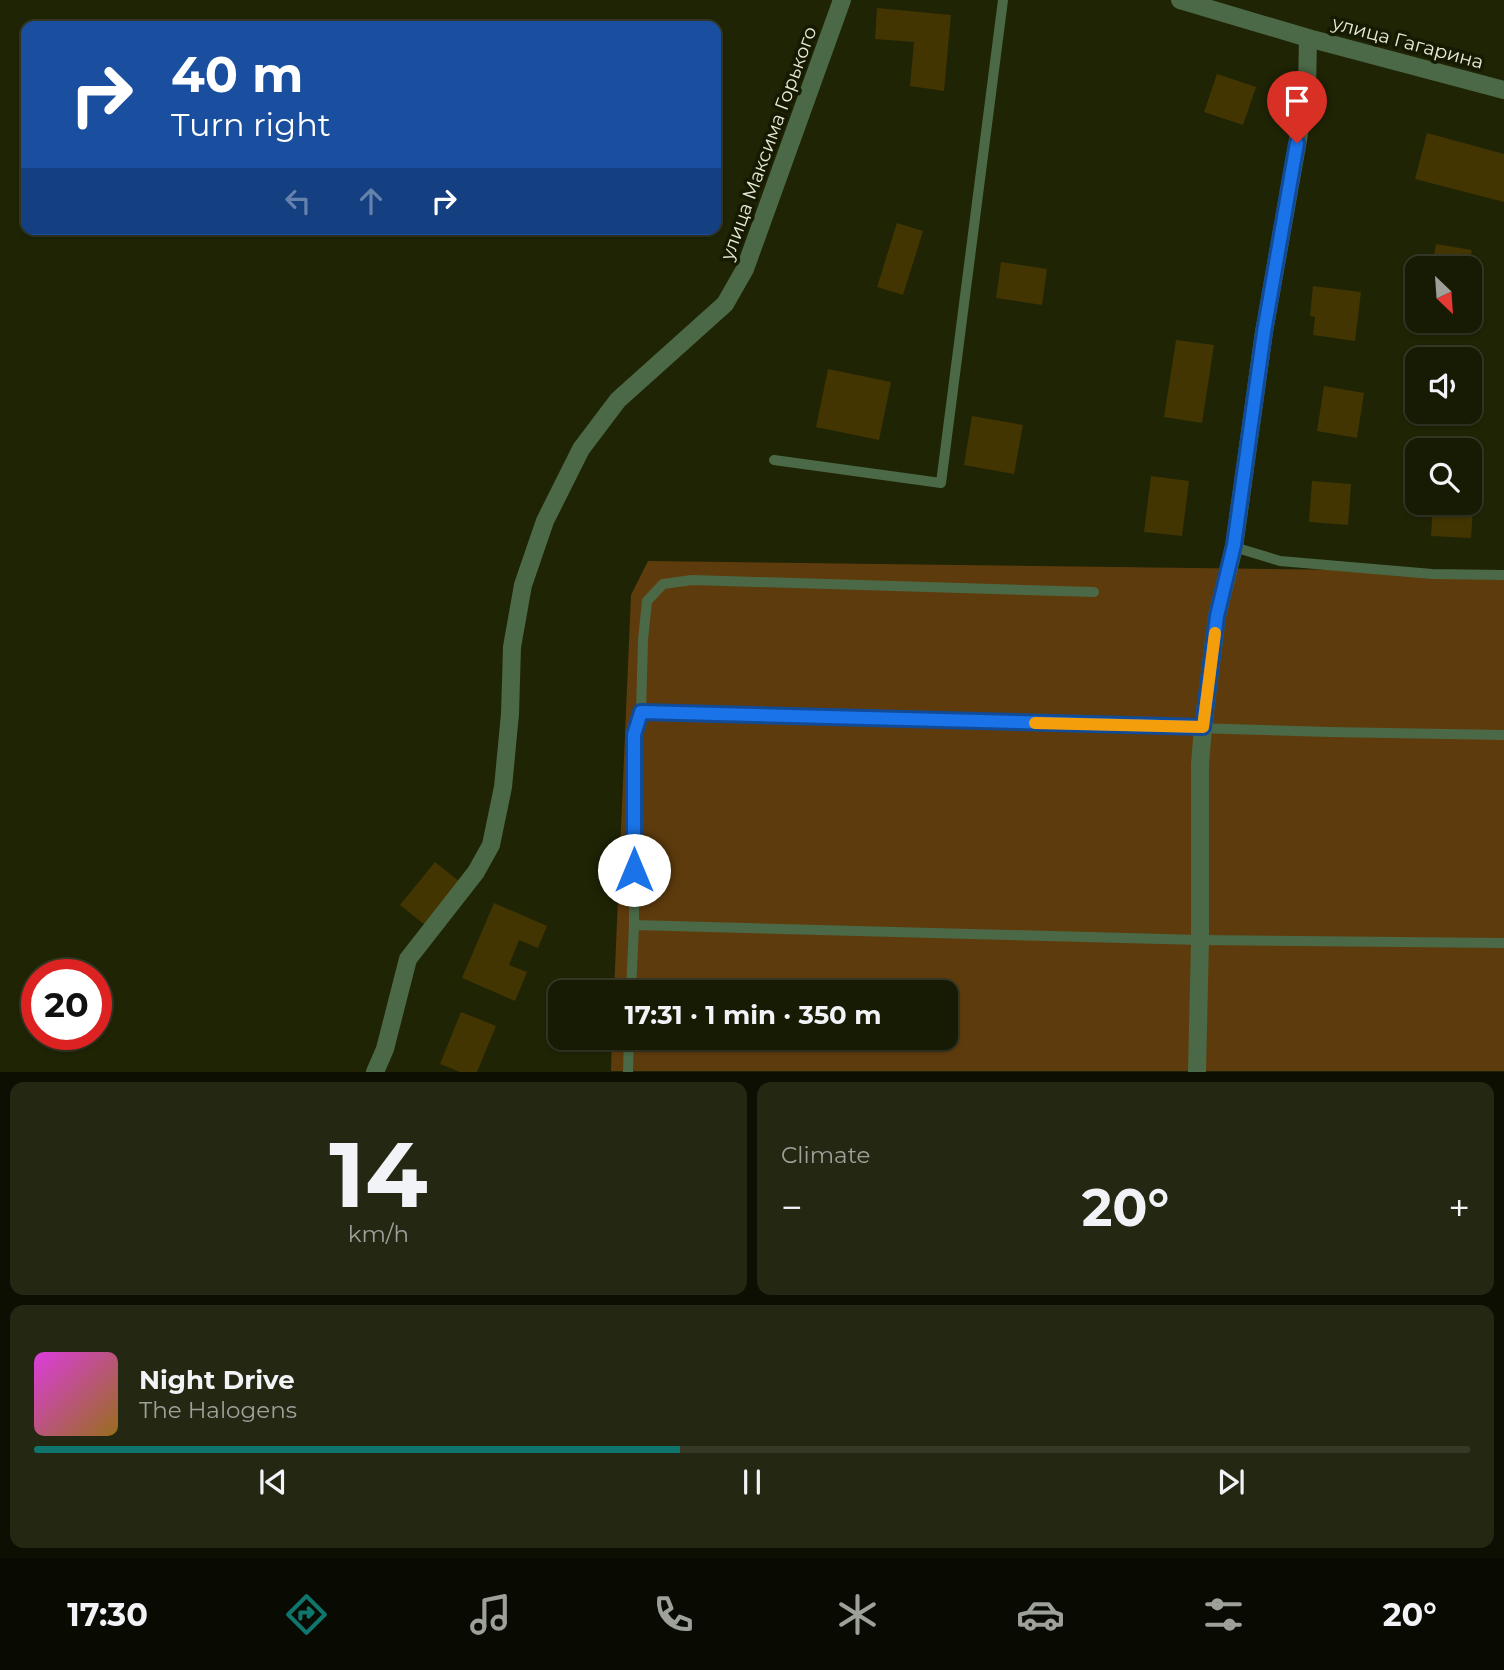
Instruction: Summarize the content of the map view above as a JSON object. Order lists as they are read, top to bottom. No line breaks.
{"streets":{"street":["улица Гагарина","улица Максима Горького"]},"north":"bottom right","page":{"turn":["40 m","Turn right"],"limit":"20","trip":"17:31 · 1 min · 350 m","tile":[["14","km/h"],"Climate"],"heat":["−","20°","+"],"song":["Night Drive","The Halogens"],"tabs":["17:30","20°"]}}
